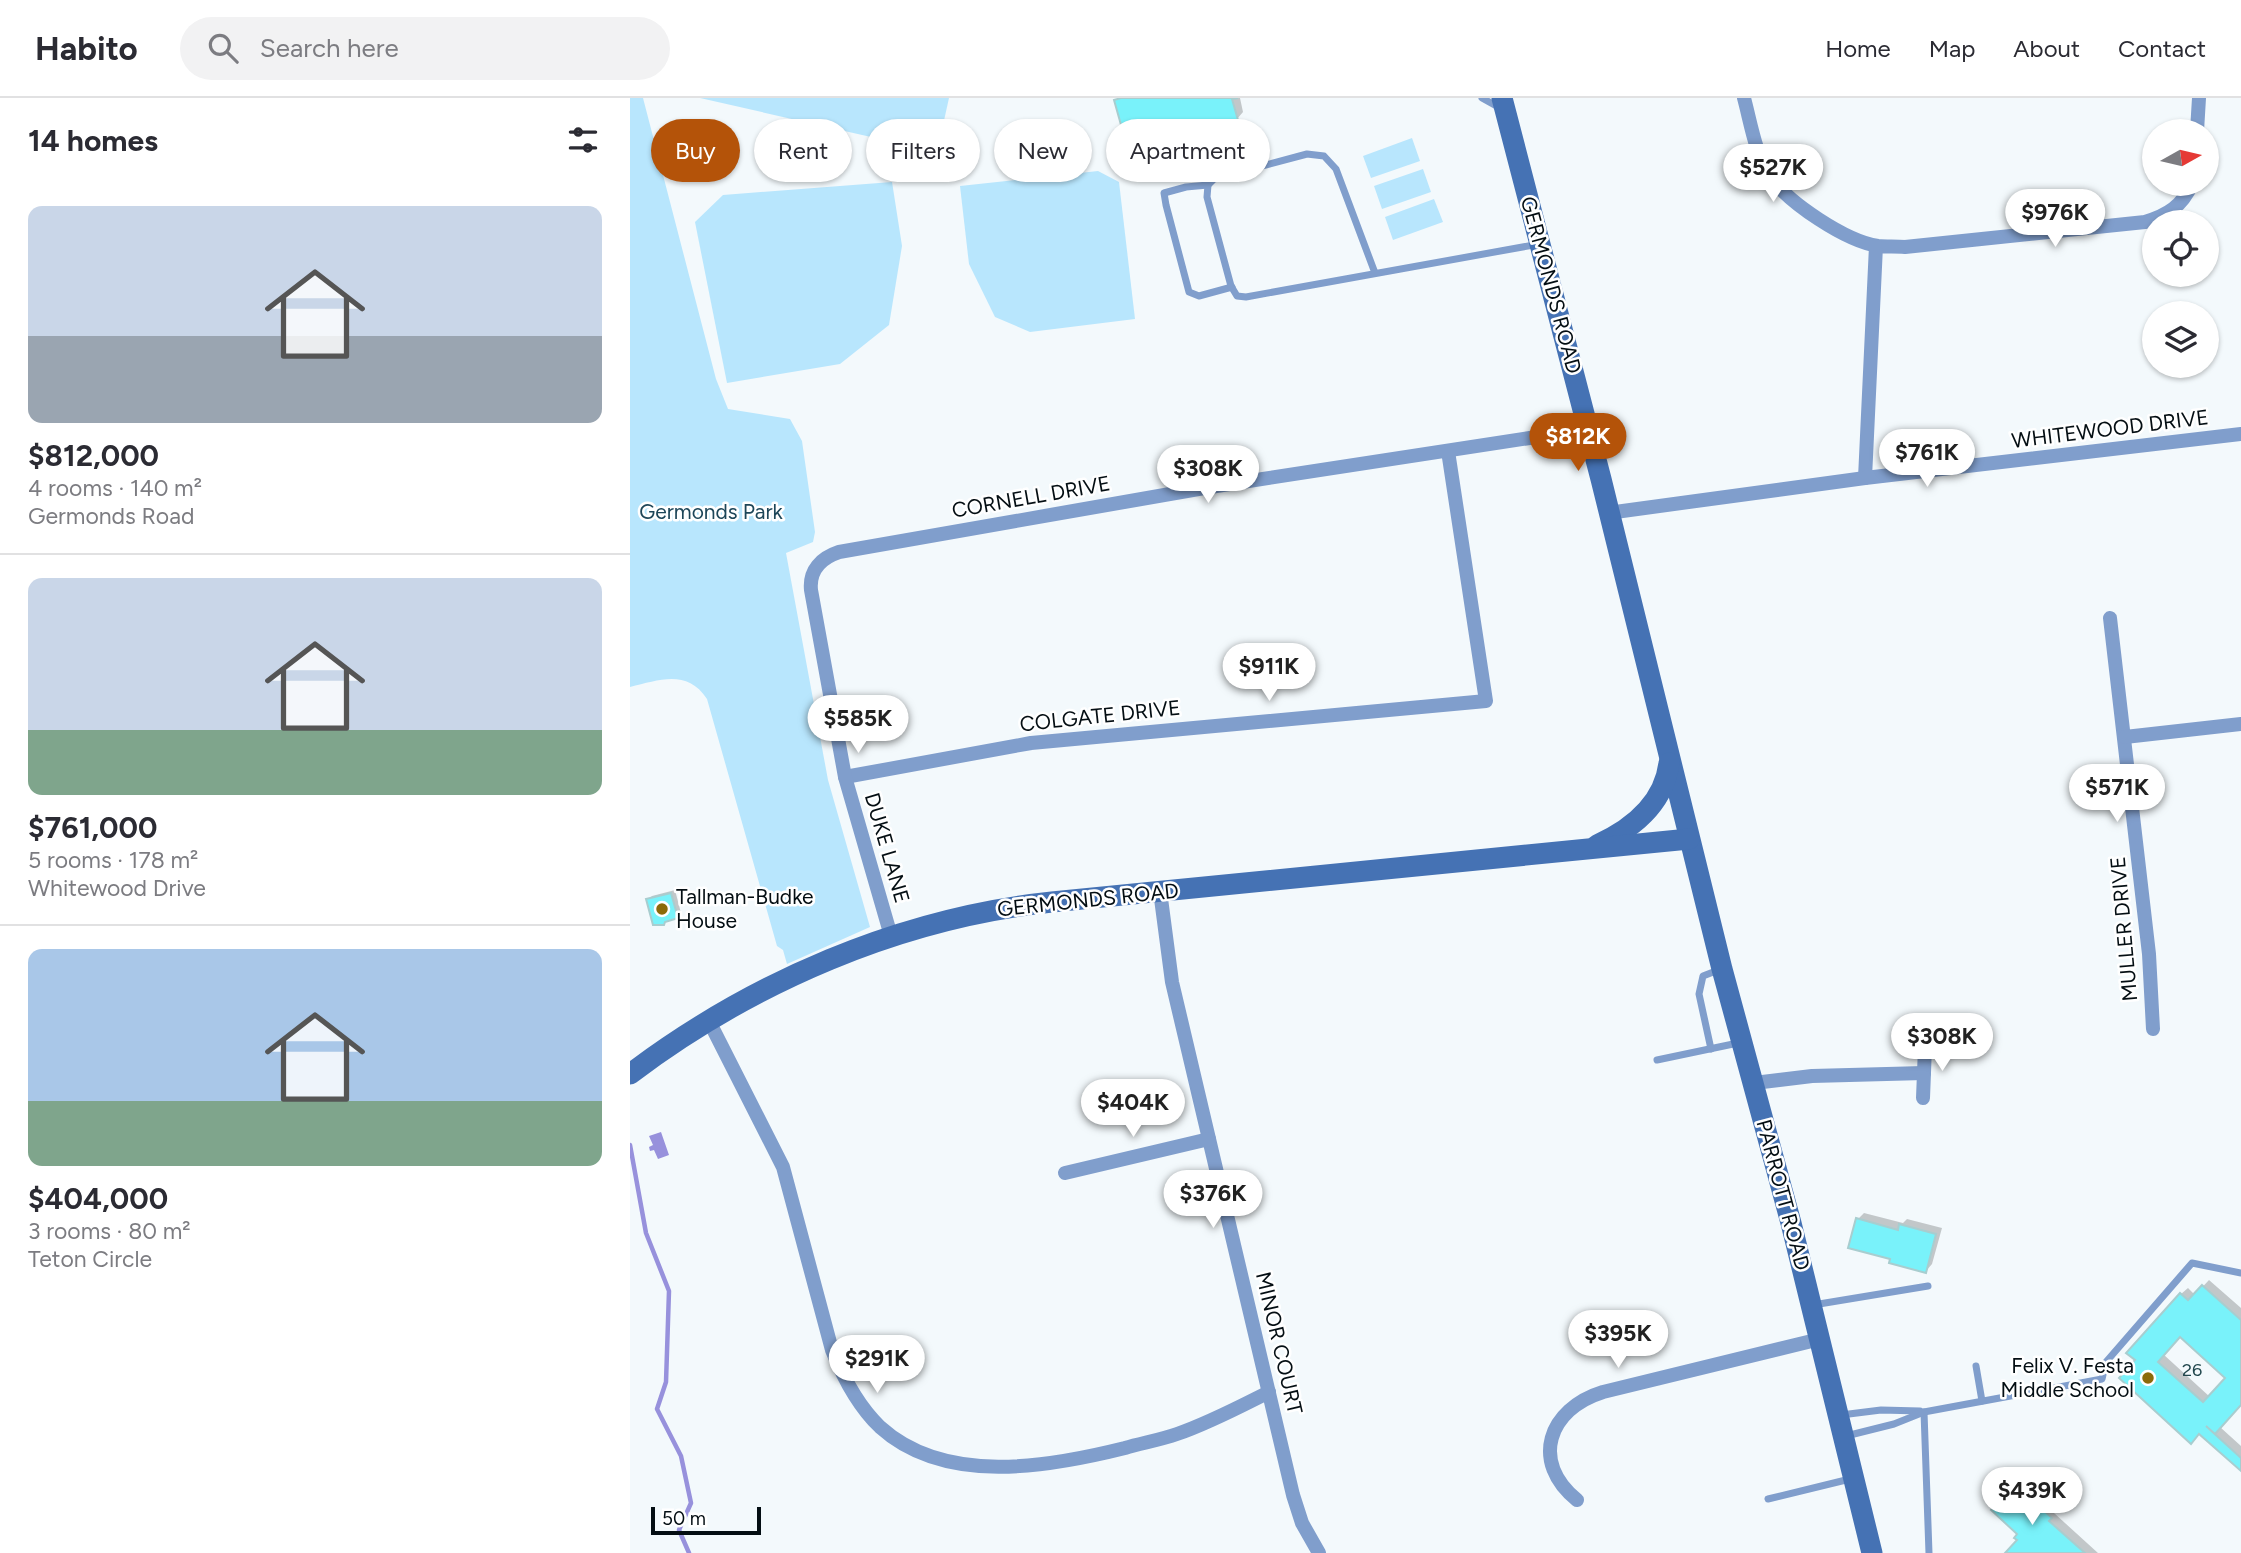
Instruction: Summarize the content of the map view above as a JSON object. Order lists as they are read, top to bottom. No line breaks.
{"streets":{"street":["GERMONDS ROAD","WHITEWOOD DRIVE","CORNELL DRIVE","COLGATE DRIVE","DUKE LANE","MULLER DRIVE","PARROTT ROAD","MINOR COURT"]},"crossings":[["GERMONDS ROAD","WHITEWOOD DRIVE"],["GERMONDS ROAD","CORNELL DRIVE"],["GERMONDS ROAD","DUKE LANE"],["GERMONDS ROAD","PARROTT ROAD"],["GERMONDS ROAD","MINOR COURT"],["CORNELL DRIVE","COLGATE DRIVE"],["CORNELL DRIVE","DUKE LANE"],["COLGATE DRIVE","DUKE LANE"]],"parks":["Germonds Park"],"places":["Tallman-Budke House","Felix V. Festa Middle School"],"house_numbers":["26"],"scale_bar":"50 m","north":"right","page":{"header":"Habito","search":"Search here","nav":["Home","Map","About","Contact"],"heading":"14 homes","chip":["Buy","Rent","Filters","New","Apartment"],"price":["$527K","$976K","$812K","$761K","$308K","$911K","$585K","$571K","$308K","$404K","$376K","$395K","$291K","$439K"],"list":[{"name":"$812,000","note":"4 rooms · 140 m² · Germonds Road"},{"name":"$761,000","note":"5 rooms · 178 m² · Whitewood Drive"},{"name":"$404,000","note":"3 rooms · 80 m² · Teton Circle"}],"scale":"50 m"}}
